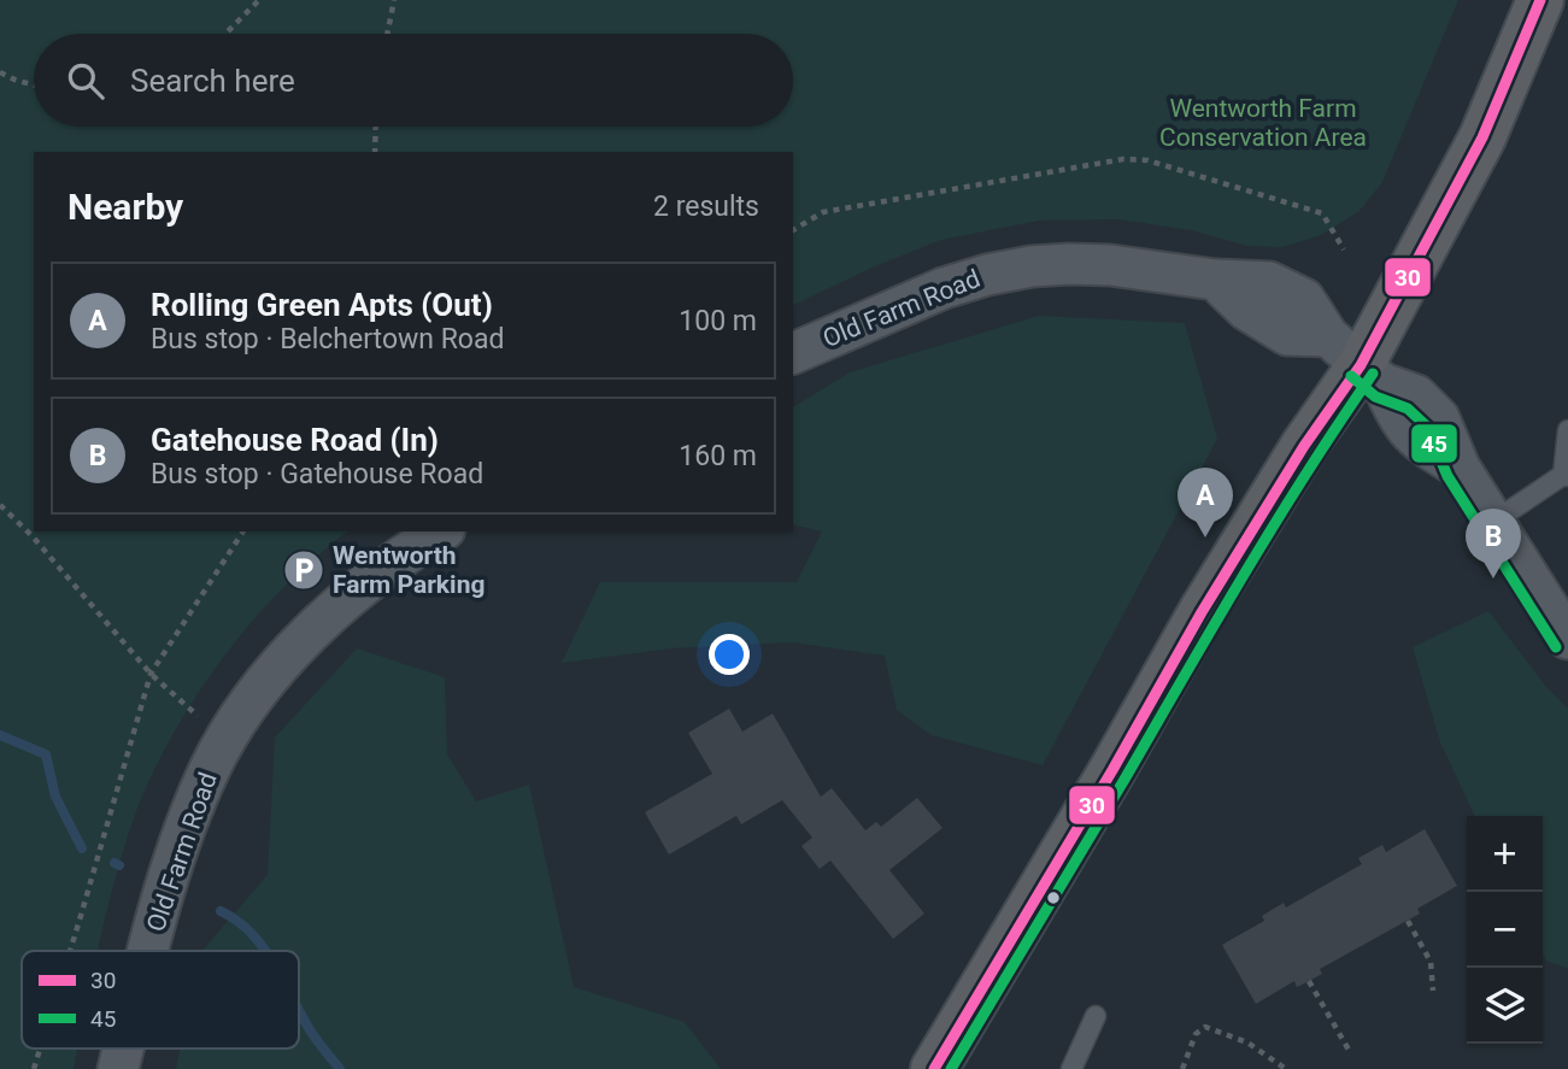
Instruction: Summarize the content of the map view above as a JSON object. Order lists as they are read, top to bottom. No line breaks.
{"streets":{"street":["Old Farm Road"]},"parks":["Wentworth Farm Conservation Area"],"places":{"parking":["Wentworth Farm Parking"]},"lines":["transit line 30","transit line 45"],"legend":["30","45"],"page":{"search":"Search here","heading":["Nearby","2 results"],"list":[{"mark":"A","name":"Rolling Green Apts (Out)","note":"Bus stop · Belchertown Road","value":"100 m"},{"mark":"B","name":"Gatehouse Road (In)","note":"Bus stop · Gatehouse Road","value":"160 m"}],"pins":["A","B"],"map_buttons":["+","−"]}}
